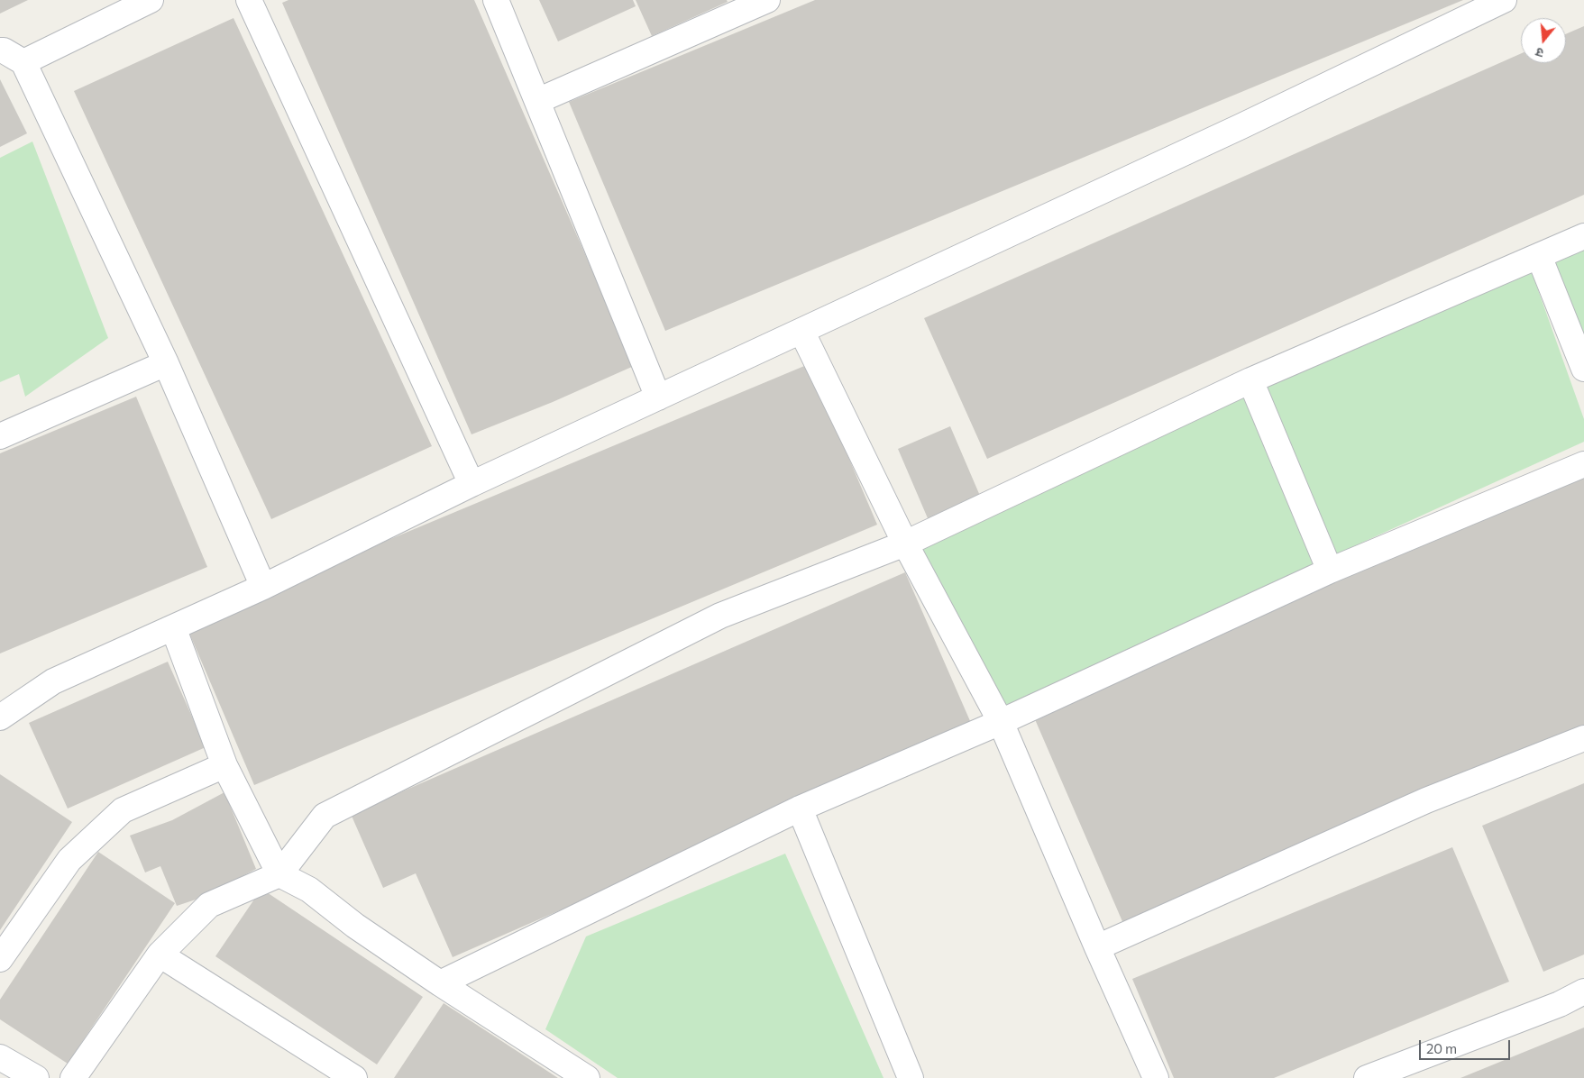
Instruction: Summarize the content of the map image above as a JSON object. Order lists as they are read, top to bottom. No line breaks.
{"scale_bar":"20 m","north":"bottom"}
